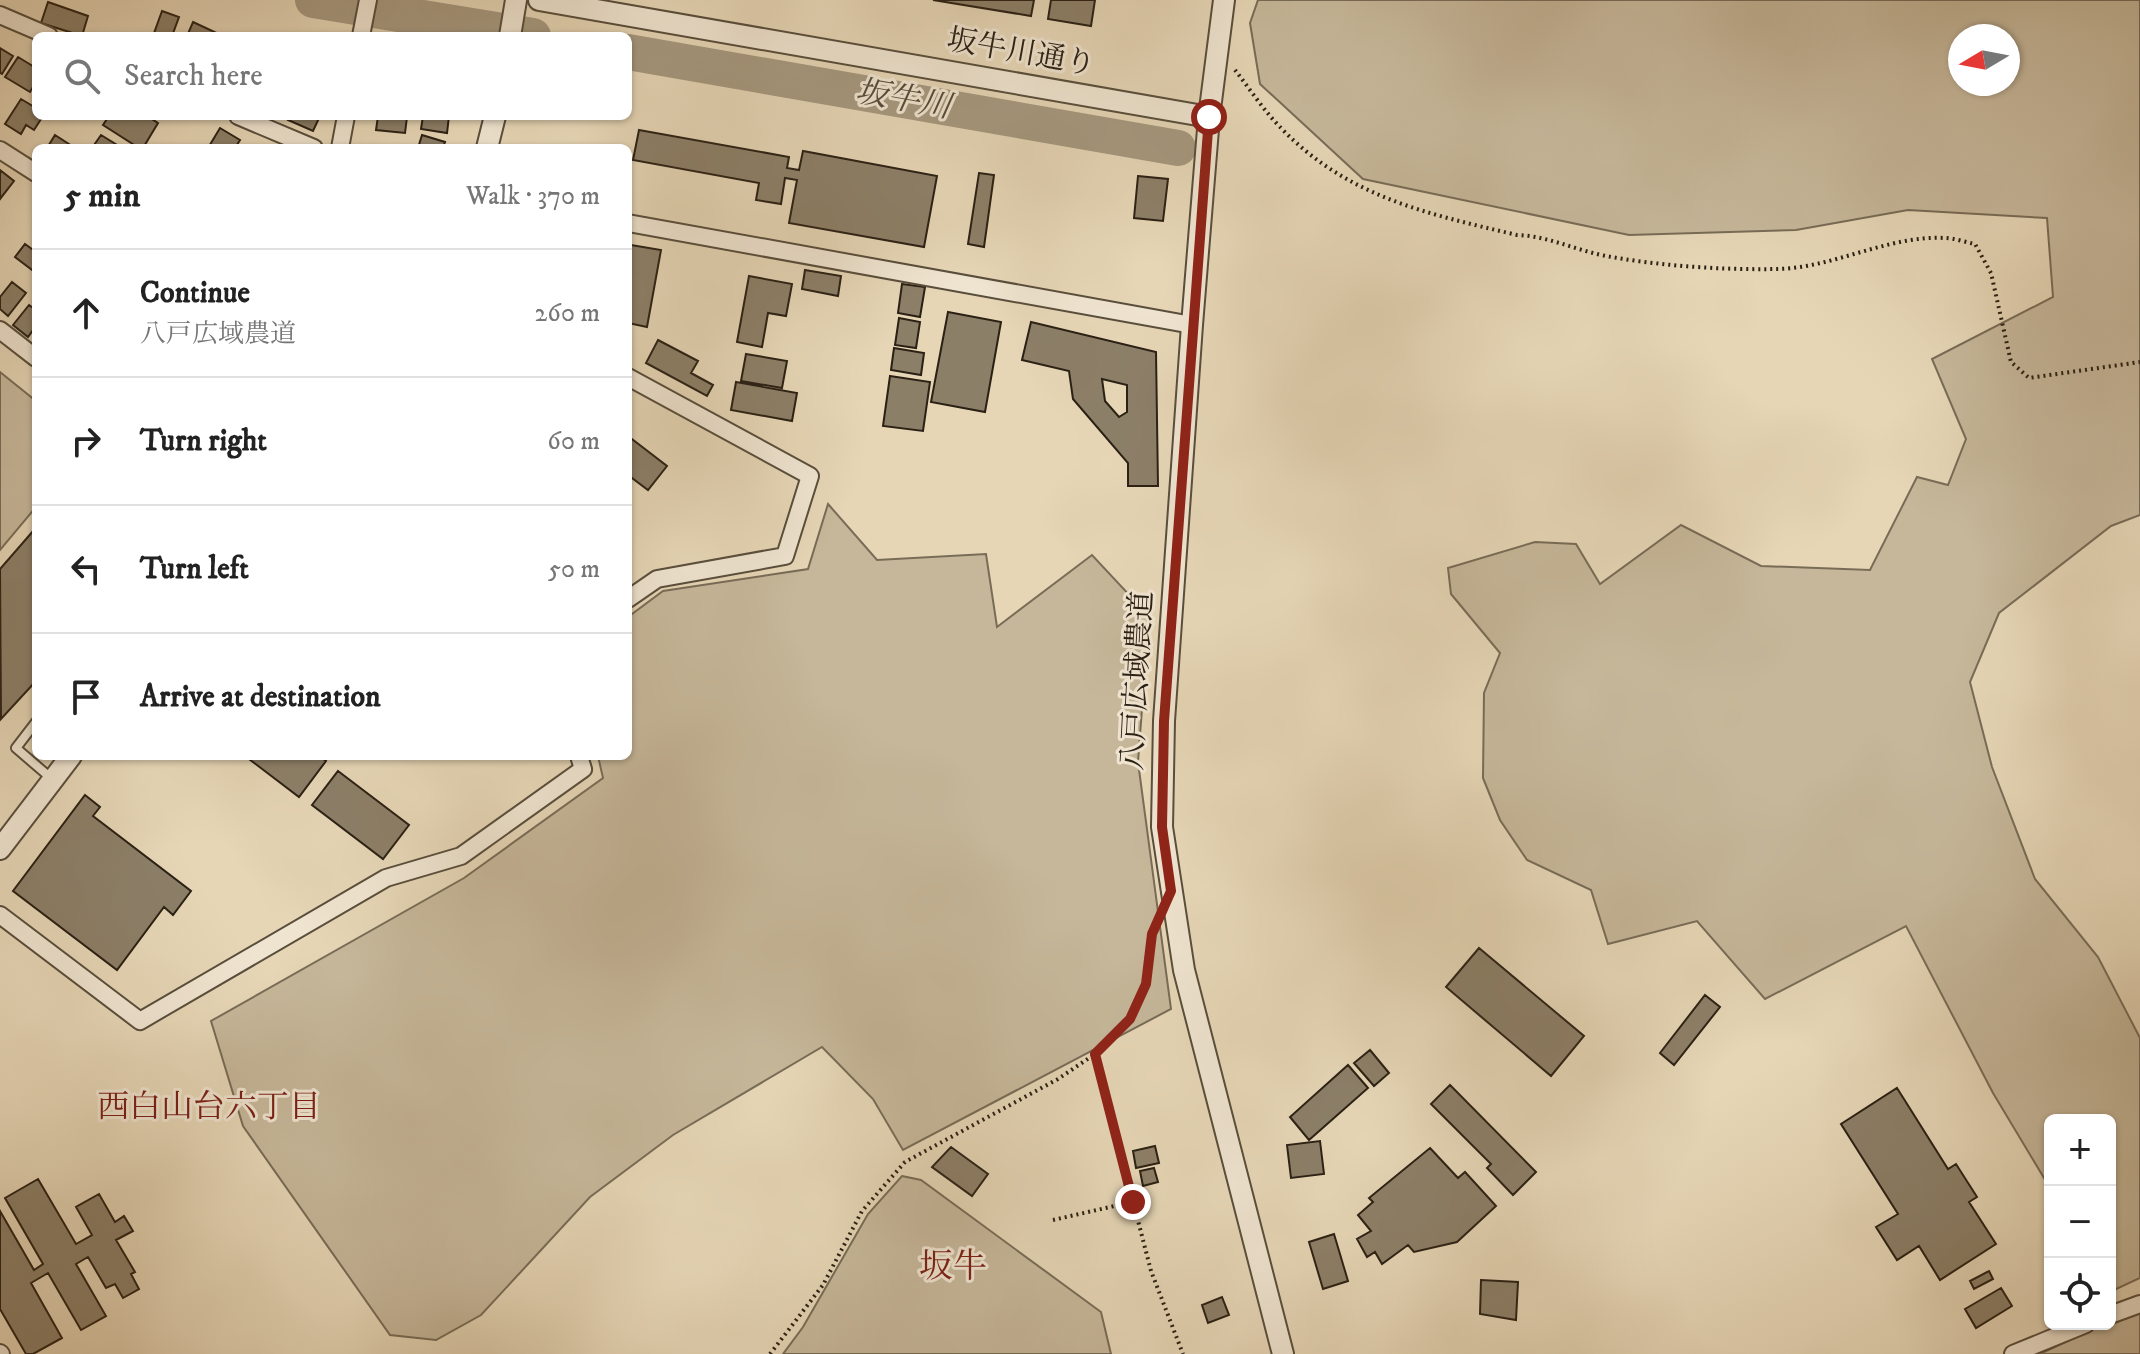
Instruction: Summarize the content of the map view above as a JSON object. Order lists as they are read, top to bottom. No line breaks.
{"streets":{"street":["坂牛川通り","八戸広域農道"]},"crossings":[["坂牛川通り","八戸広域農道"]],"districts":["西白山台六丁目","坂牛"],"water":["坂牛川"],"north":"left","page":{"search":"Search here","heading":["5 min","Walk · 370 m"],"list":[["Continue","八戸広域農道","260 m"],["Turn right","60 m"],["Turn left","50 m"],"Arrive at destination"],"map_buttons":["+","−"]}}
